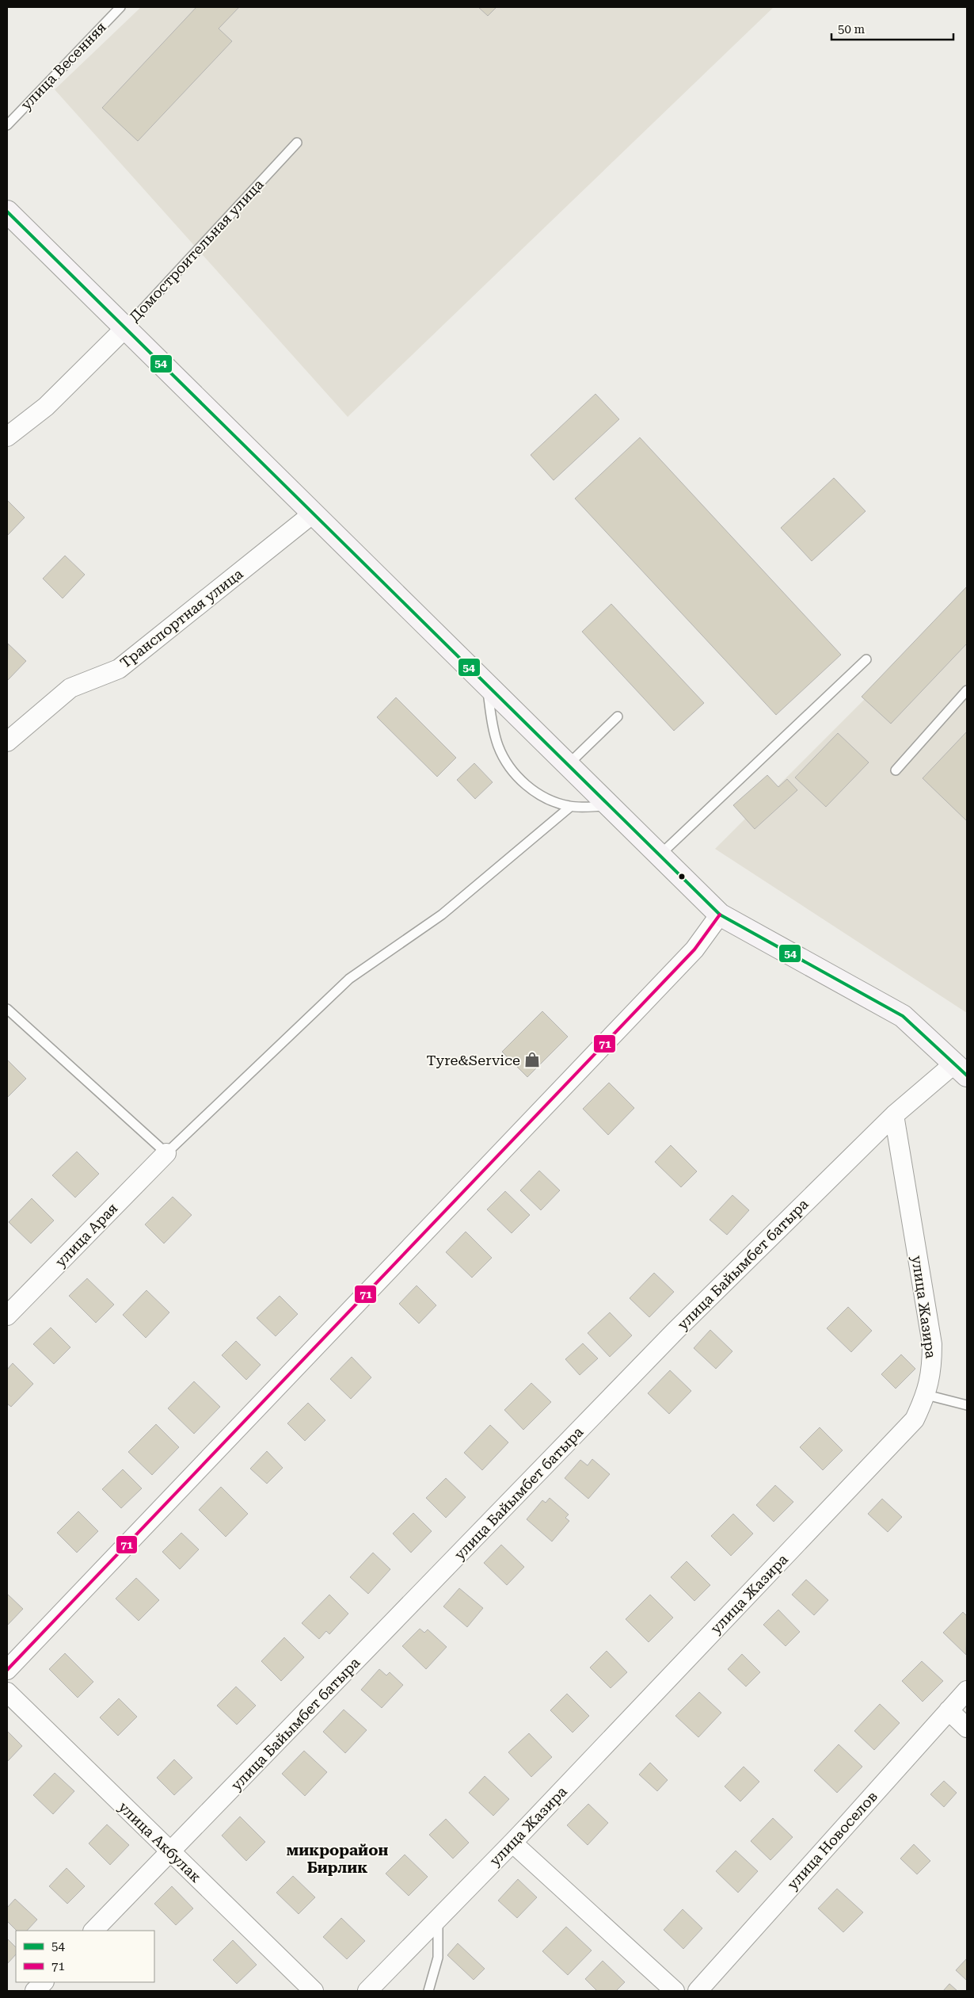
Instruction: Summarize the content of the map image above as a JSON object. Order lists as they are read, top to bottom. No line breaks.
{"streets":{"street":["Домостроительная улица","Транспортная улица","улица Арая","улица Байымбет батыра","улица Жазира","улица Новоселов","улица Акбулак"],"lane":["улица Весенняя"]},"crossings":[["улица Байымбет батыра","улица Жазира"],["улица Байымбет батыра","улица Акбулак"]],"districts":["микрорайон Бирлик"],"places":{"shop":["Tyre&Service"]},"lines":["transit line 54","transit line 71"],"legend":["54","71"],"scale_bar":"50 m"}
